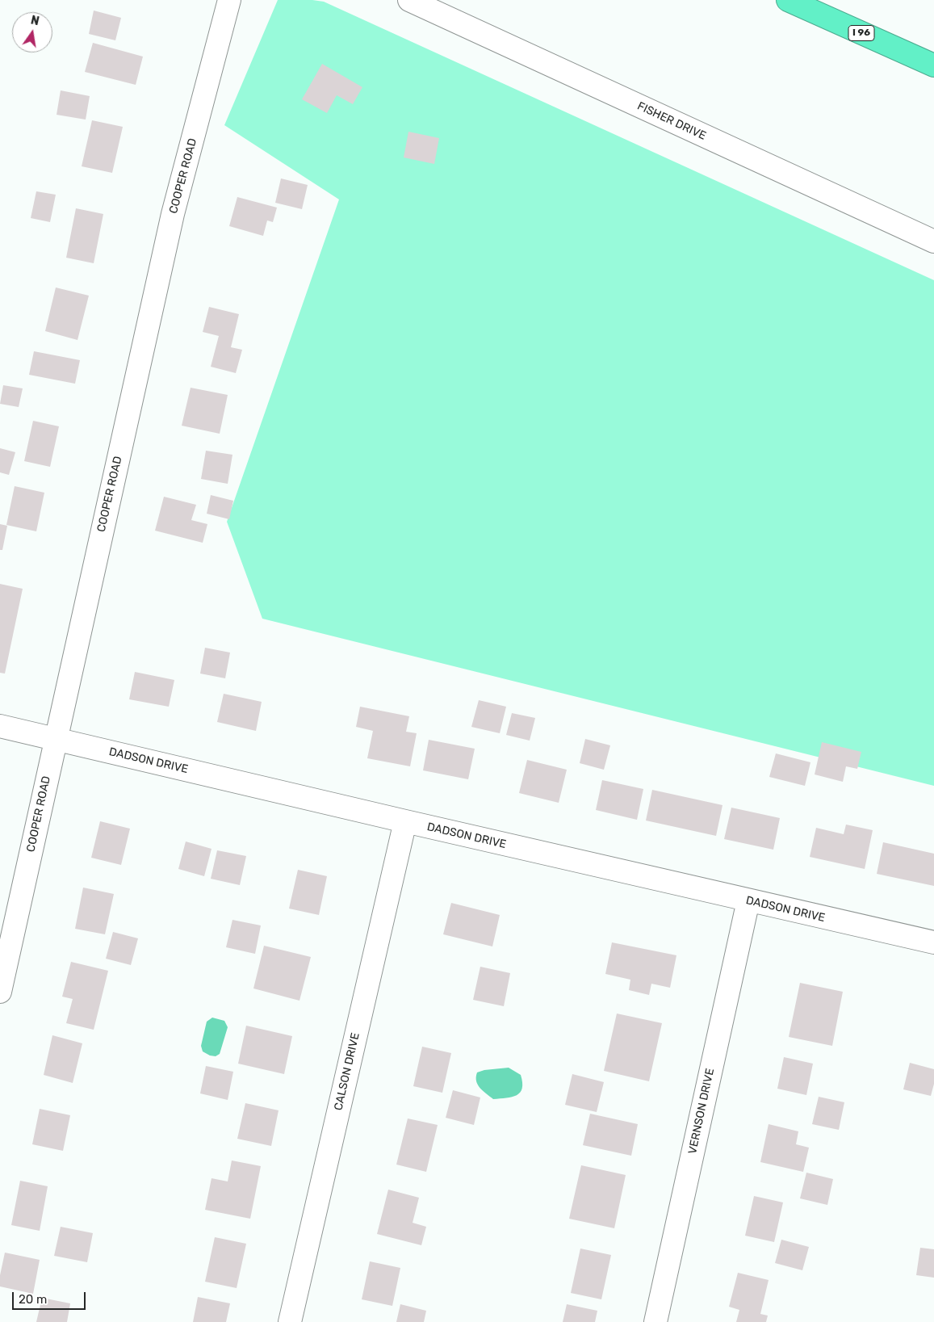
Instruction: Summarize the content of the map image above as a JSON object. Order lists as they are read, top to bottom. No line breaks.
{"streets":{"highway":["I 96"],"street":["FISHER DRIVE","COOPER ROAD","DADSON DRIVE","CALSON DRIVE","VERNSON DRIVE"]},"crossings":[["COOPER ROAD","DADSON DRIVE"],["DADSON DRIVE","CALSON DRIVE"],["DADSON DRIVE","VERNSON DRIVE"]],"scale_bar":"20 m","north":"top"}
